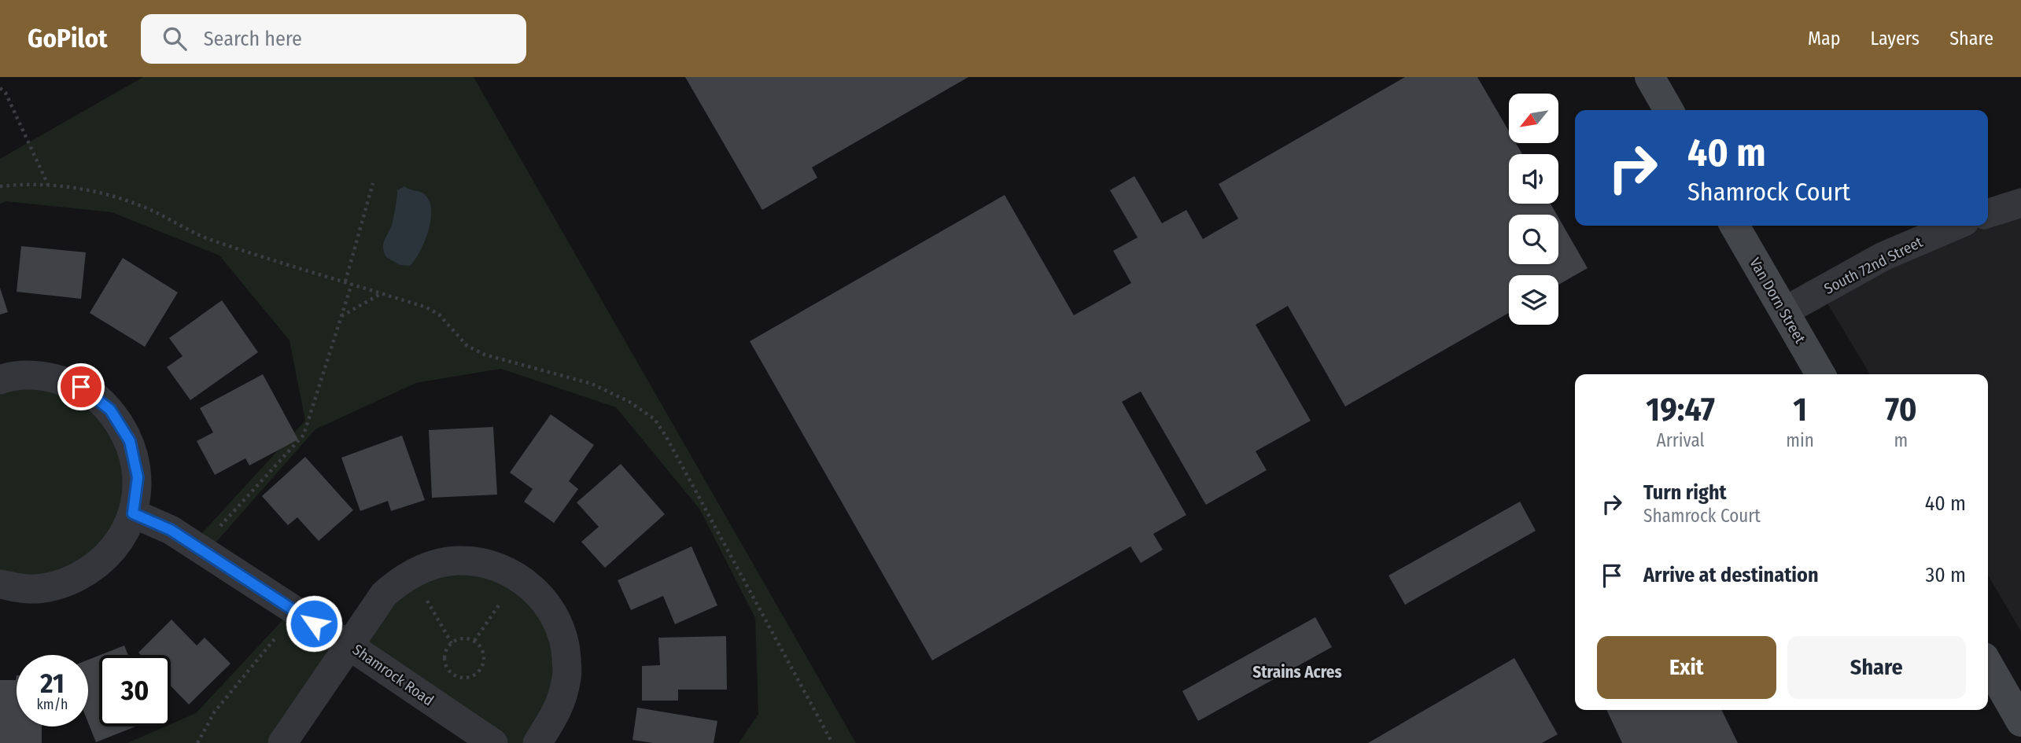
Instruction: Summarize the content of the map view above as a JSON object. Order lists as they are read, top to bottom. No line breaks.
{"streets":{"main road":["Van Dorn Street"],"street":["South 72nd Street","Shamrock Road"]},"crossings":[["South 72nd Street","Van Dorn Street"]],"districts":["Strains Acres"],"north":"bottom left","page":{"header":"GoPilot","search":"Search here","nav":["Map","Layers","Share"],"turn":["40 m","Shamrock Court"],"eta":["19:47","Arrival","1","min","70","m"],"list":[{"name":"Turn right","note":"Shamrock Court","value":"40 m"},{"name":"Arrive at destination","value":"30 m"}],"buttons":["Exit","Share"],"speed":"21 km/h","limit":"30"}}
